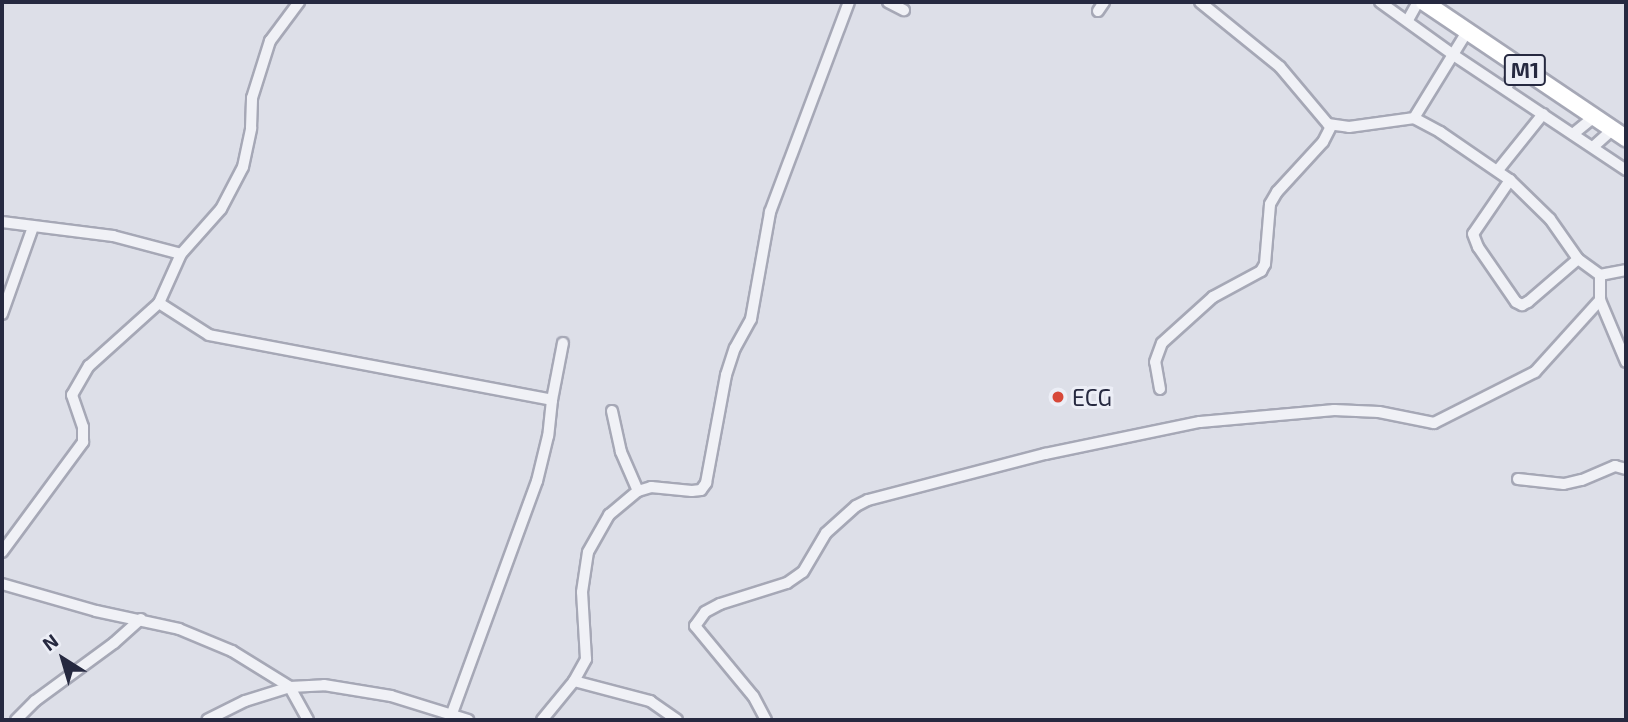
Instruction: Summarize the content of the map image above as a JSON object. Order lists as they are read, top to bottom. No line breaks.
{"streets":{"highway":["M1"]},"places":["ECG"],"north":"top left"}
